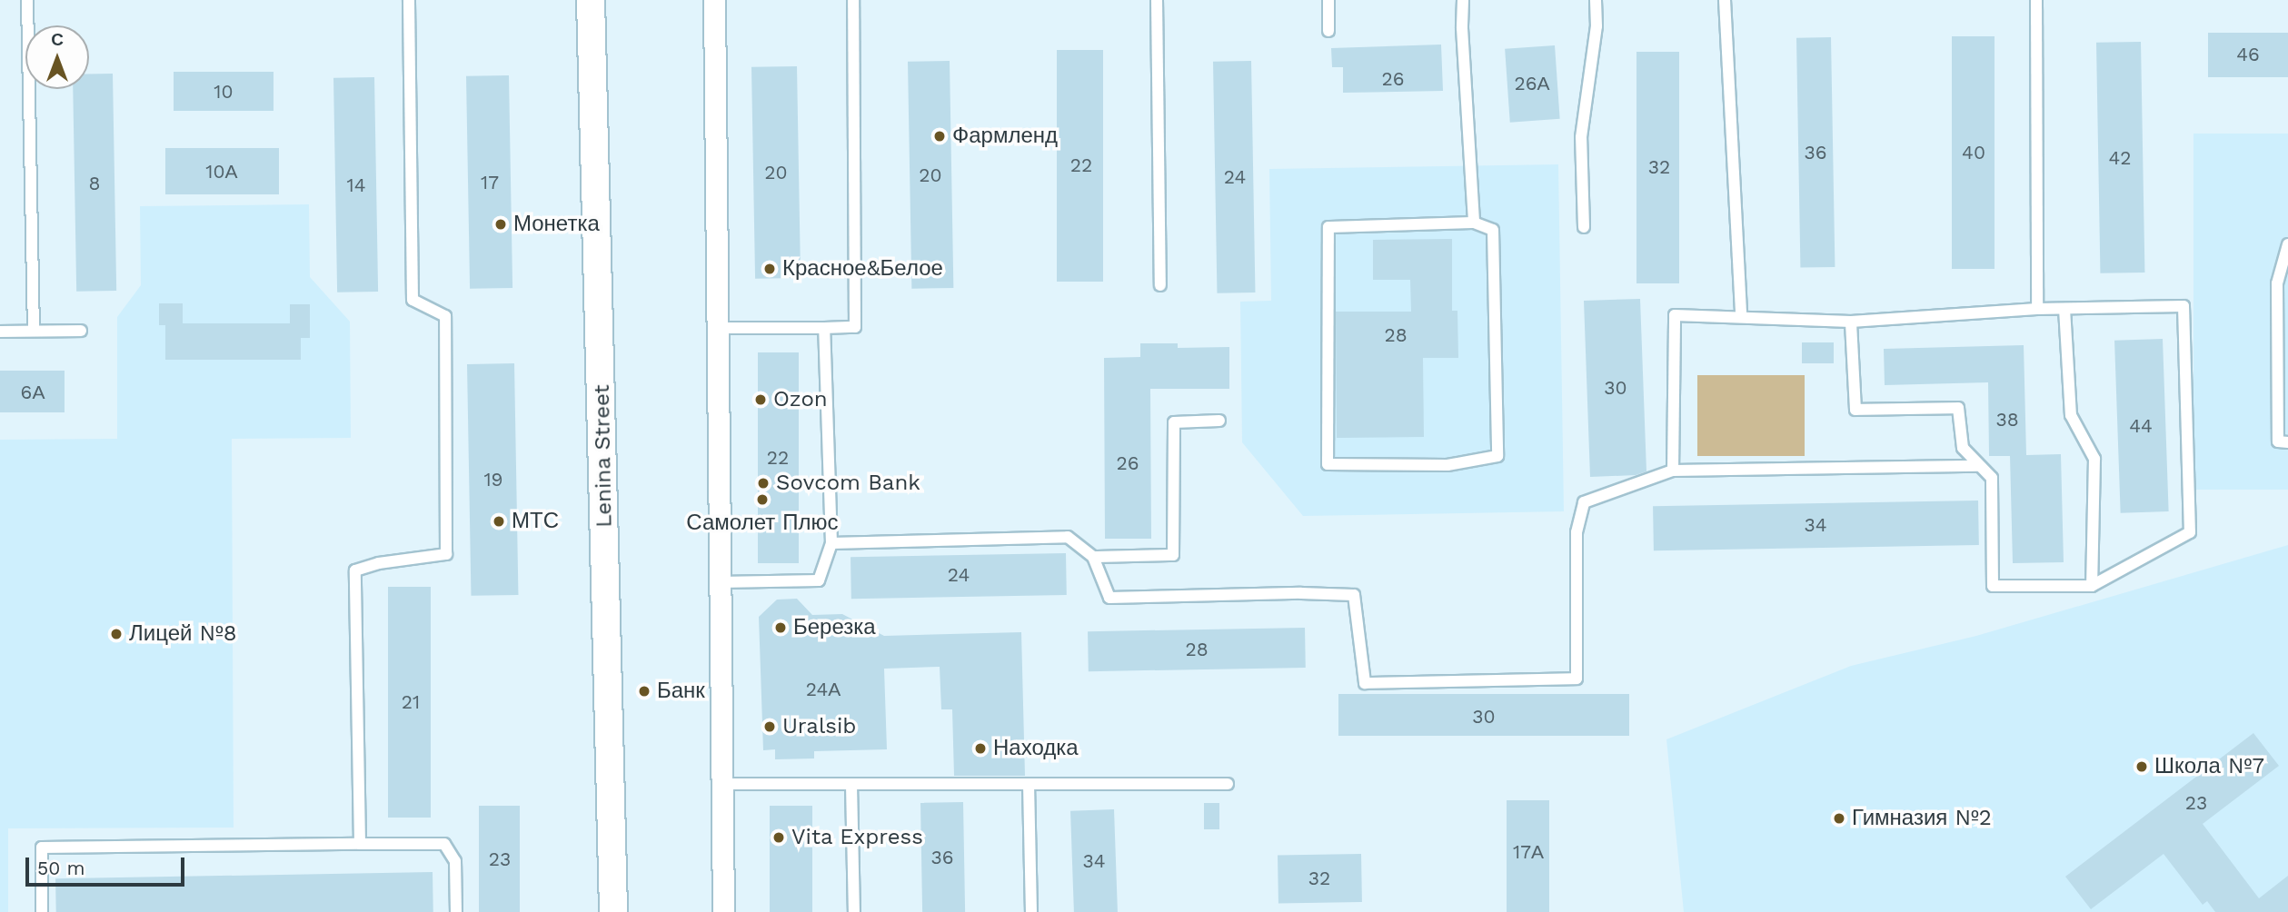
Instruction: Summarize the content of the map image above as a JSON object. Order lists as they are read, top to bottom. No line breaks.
{"streets":{"street":["Lenina Street"]},"places":["Фармленд","Монетка","Красное&Белое","Ozon","Sovcom Bank","Самолет Плюс","МТС","Березка","Лицей №8","Банк","Uralsib","Находка","Школа №7","Гимназия №2","Vita Express"],"house_numbers":["46","26","26А","10","36","40","42","22","32","10А","20","20","24","17","8","14","28","30","6А","38","44","22","26","19","34","24","28","24А","21","30","23","17А","36","23","34","32"],"scale_bar":"50 m","north":"top"}
